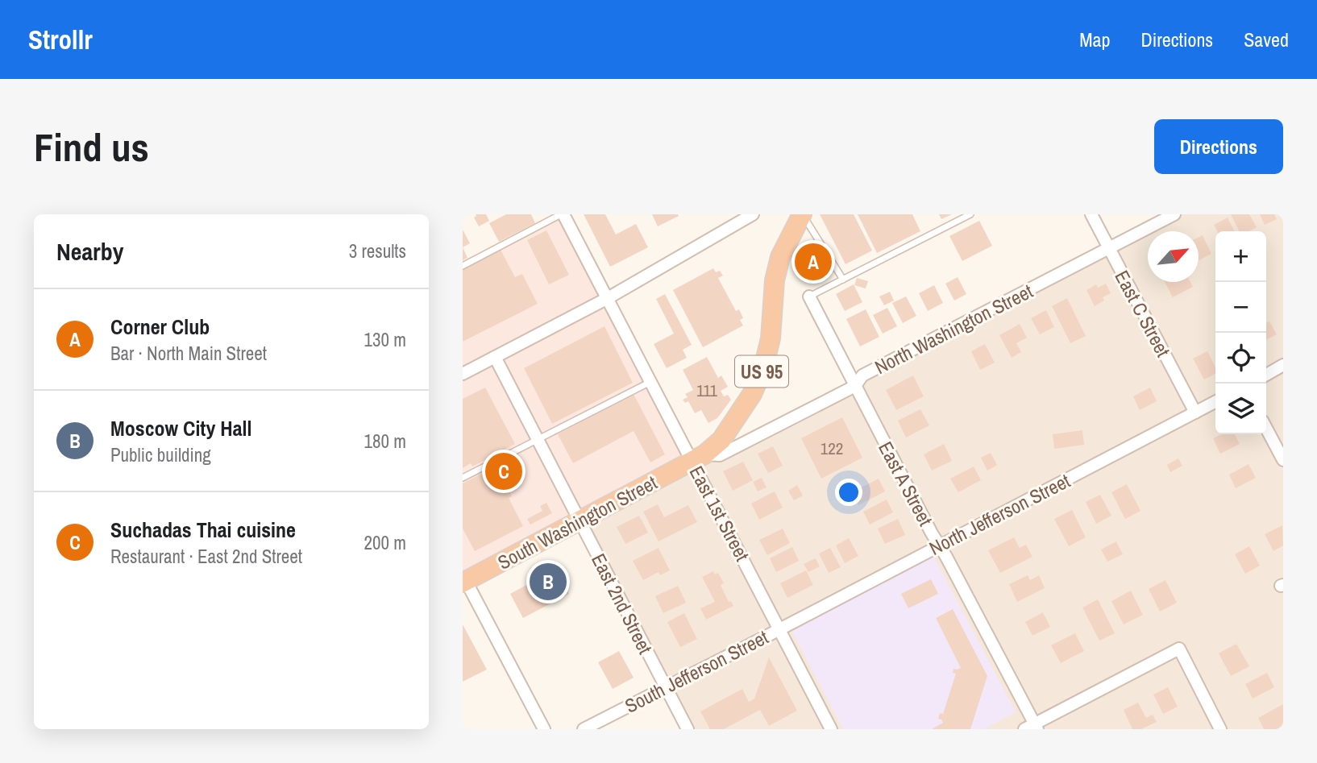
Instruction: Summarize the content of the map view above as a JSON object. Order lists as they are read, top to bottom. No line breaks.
{"streets":{"highway":["US 95","South Washington Street"],"street":["East C Street","North Washington Street","East A Street","East 1st Street","North Jefferson Street","East 2nd Street","South Jefferson Street"]},"crossings":[["East C Street","North Washington Street"],["East C Street","North Jefferson Street"],["North Washington Street","US 95"],["North Washington Street","East A Street"],["North Washington Street","East 1st Street"],["North Washington Street","South Washington Street"],["US 95","East 1st Street"],["US 95","South Washington Street"],["East A Street","North Jefferson Street"],["East 1st Street","North Jefferson Street"],["East 1st Street","South Washington Street"],["East 1st Street","South Jefferson Street"],["North Jefferson Street","South Jefferson Street"],["South Washington Street","East 2nd Street"],["East 2nd Street","South Jefferson Street"]],"house_numbers":["111","122"],"north":"top right","page":{"header":"Strollr","nav":["Map","Directions","Saved"],"buttons":"Directions","title":"Find us","heading":["Nearby","3 results"],"map_buttons":["+","−"],"pins":["A","C","B"],"list":[{"mark":"A","name":"Corner Club","note":"Bar · North Main Street","value":"130 m"},{"mark":"B","name":"Moscow City Hall","note":"Public building","value":"180 m"},{"mark":"C","name":"Suchadas Thai cuisine","note":"Restaurant · East 2nd Street","value":"200 m"}]}}
